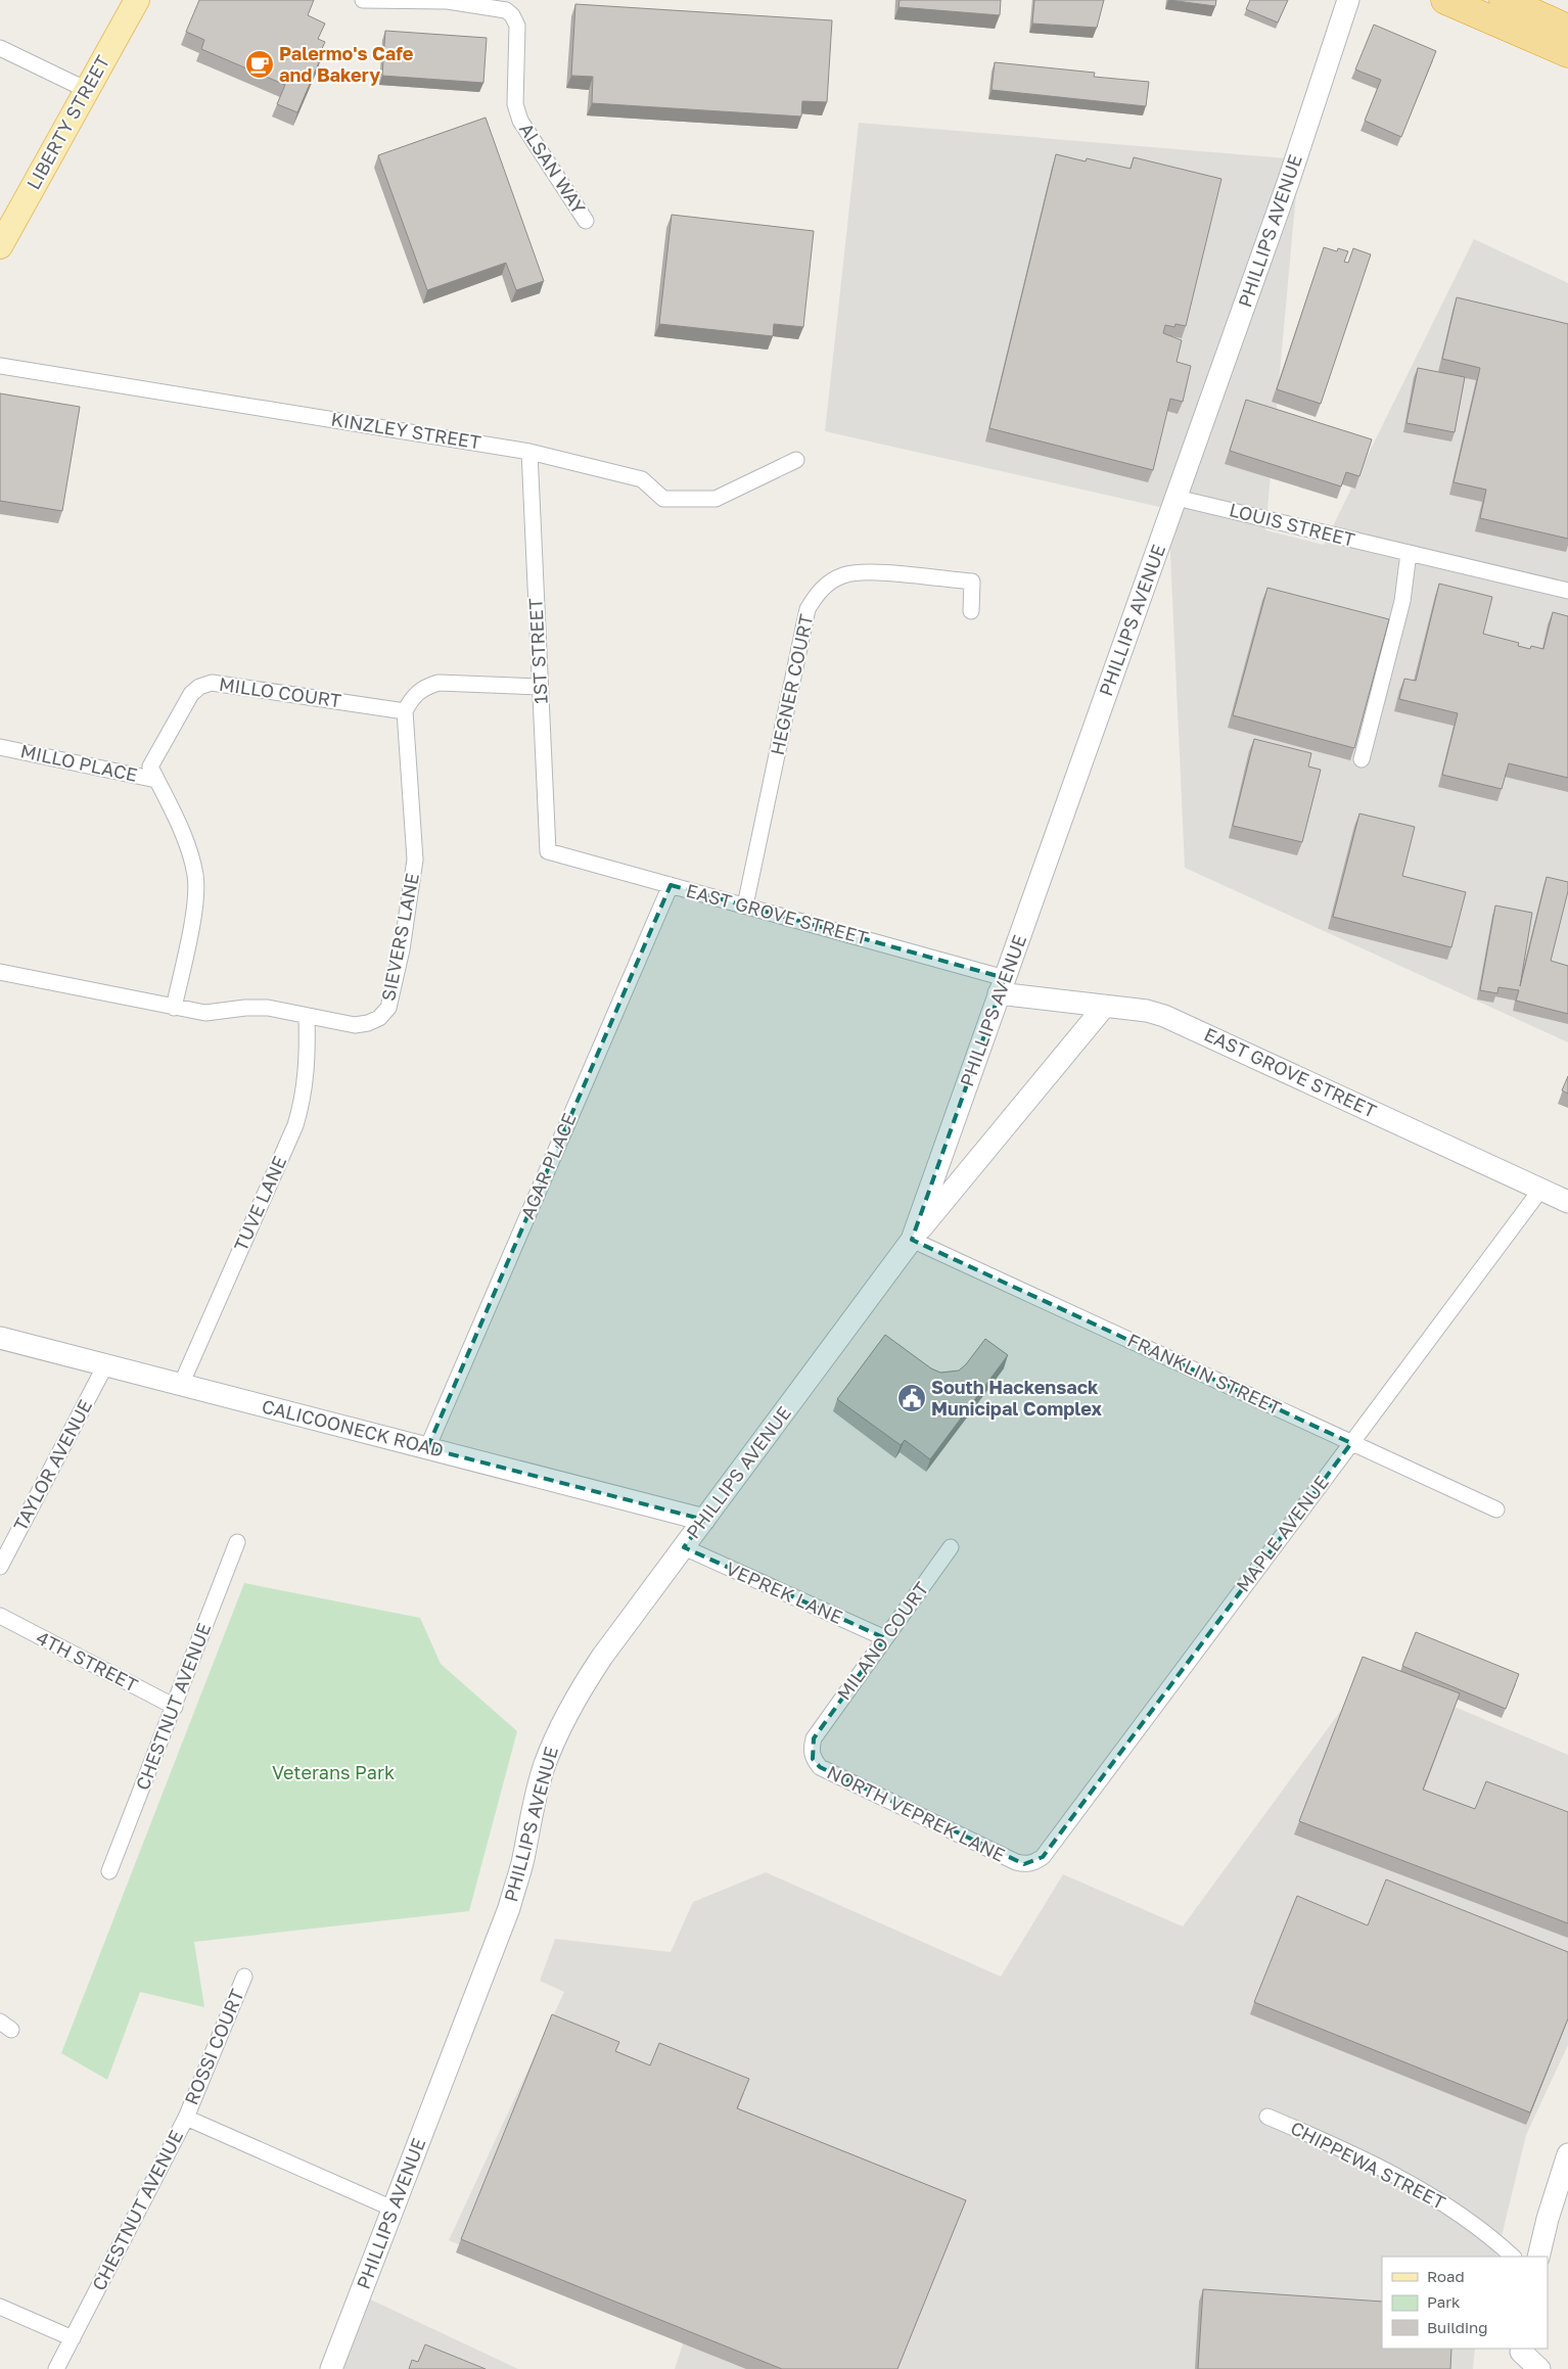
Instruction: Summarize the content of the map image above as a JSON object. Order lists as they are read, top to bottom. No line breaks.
{"streets":{"main road":["LIBERTY STREET"],"street":["ALSAN WAY","PHILLIPS AVENUE","KINZLEY STREET","LOUIS STREET","1ST STREET","HEGNER COURT","MILLO COURT","MILLO PLACE","EAST GROVE STREET","SIEVERS LANE","AGAR PLACE","TUVE LANE","FRANKLIN STREET","CALICOONECK ROAD","TAYLOR AVENUE","MAPLE AVENUE","VEPREK LANE","MILANO COURT","4TH STREET","CHESTNUT AVENUE","NORTH VEPREK LANE","ROSSI COURT","CHIPPEWA STREET"]},"crossings":[["PHILLIPS AVENUE","LOUIS STREET"],["PHILLIPS AVENUE","EAST GROVE STREET"],["PHILLIPS AVENUE","FRANKLIN STREET"],["PHILLIPS AVENUE","CALICOONECK ROAD"],["PHILLIPS AVENUE","VEPREK LANE"],["PHILLIPS AVENUE","CHESTNUT AVENUE"],["KINZLEY STREET","1ST STREET"],["1ST STREET","EAST GROVE STREET"],["HEGNER COURT","EAST GROVE STREET"],["MILLO COURT","MILLO PLACE"],["MILLO COURT","SIEVERS LANE"],["EAST GROVE STREET","AGAR PLACE"],["EAST GROVE STREET","MAPLE AVENUE"],["SIEVERS LANE","TUVE LANE"],["AGAR PLACE","CALICOONECK ROAD"],["TUVE LANE","CALICOONECK ROAD"],["FRANKLIN STREET","MAPLE AVENUE"],["CALICOONECK ROAD","TAYLOR AVENUE"],["MAPLE AVENUE","NORTH VEPREK LANE"],["VEPREK LANE","MILANO COURT"],["MILANO COURT","NORTH VEPREK LANE"],["4TH STREET","CHESTNUT AVENUE"],["CHESTNUT AVENUE","ROSSI COURT"]],"parks":["Veterans Park"],"places":{"cafe":["Palermo's Cafe and Bakery"],"public building":["South Hackensack Municipal Complex"]},"legend":["Road","Park","Building"]}
